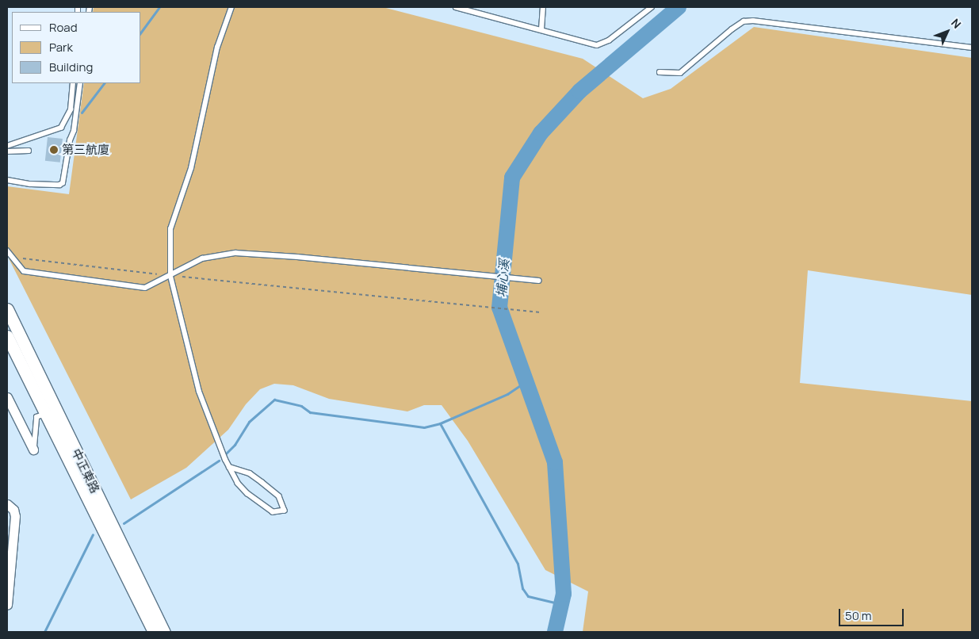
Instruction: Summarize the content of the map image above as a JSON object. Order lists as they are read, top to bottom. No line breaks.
{"streets":{"main road":["中正東路"]},"water":["埔心溪"],"places":["第三航廈"],"legend":["Road","Park","Building"],"scale_bar":"50 m","north":"top right"}
